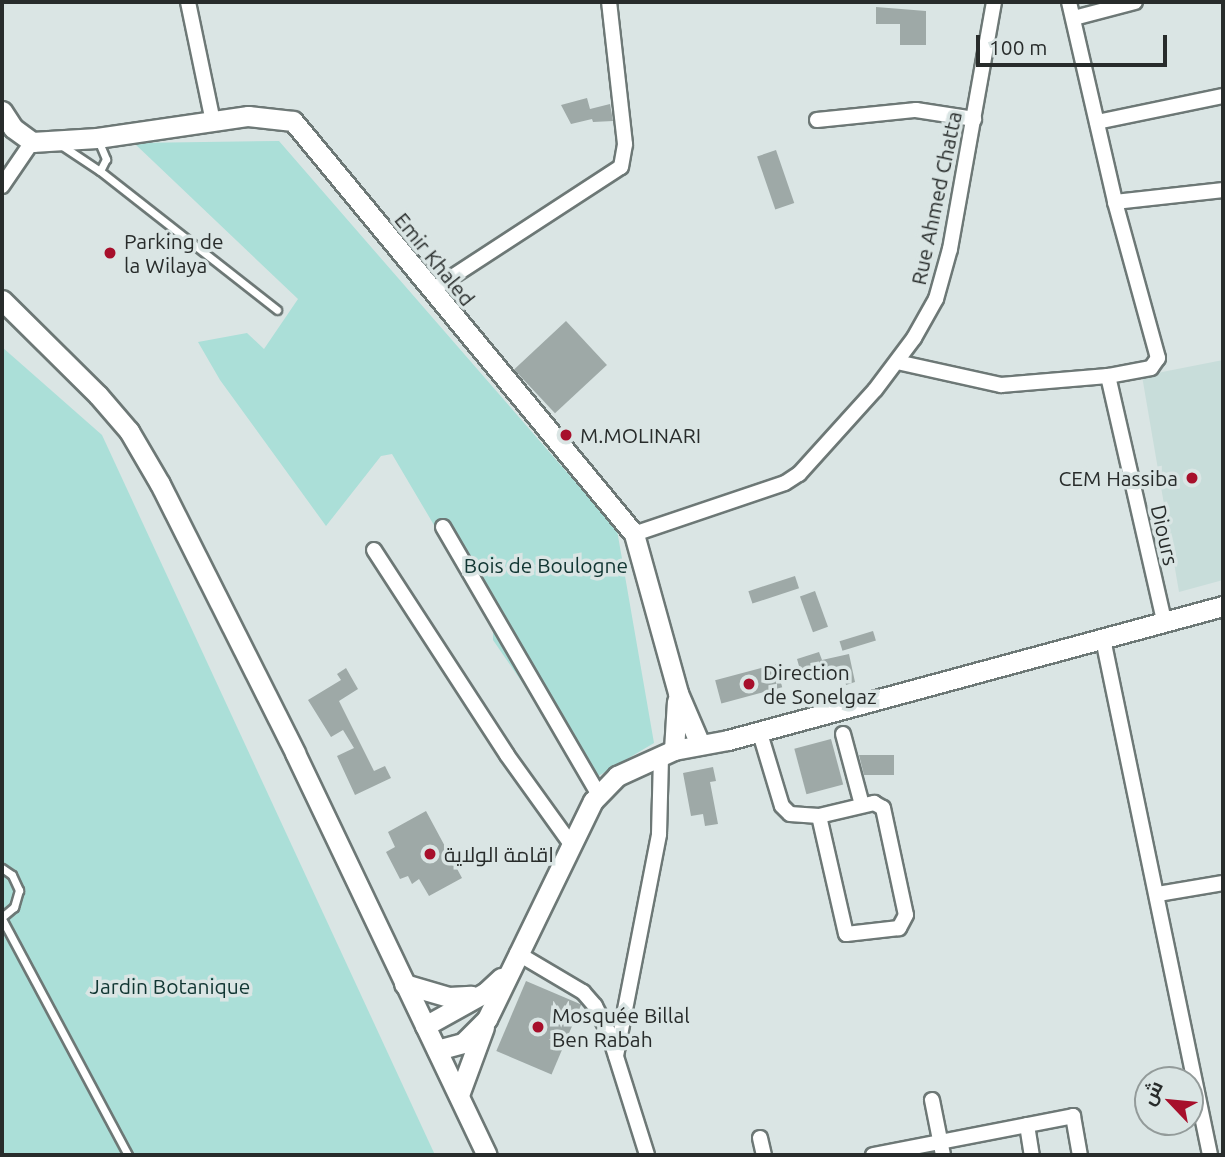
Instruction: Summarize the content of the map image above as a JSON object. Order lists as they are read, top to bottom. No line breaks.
{"streets":{"street":["Rue Ahmed Chatta","Emir Khaled","Diours"]},"crossings":[["Rue Ahmed Chatta","Emir Khaled"]],"parks":["Bois de Boulogne","Jardin Botanique"],"places":["Parking de la Wilaya","M.MOLINARI","CEM Hassiba","Direction de Sonelgaz","اقامة الولاية","Mosquée Billal Ben Rabah"],"scale_bar":"100 m","north":"top left"}
